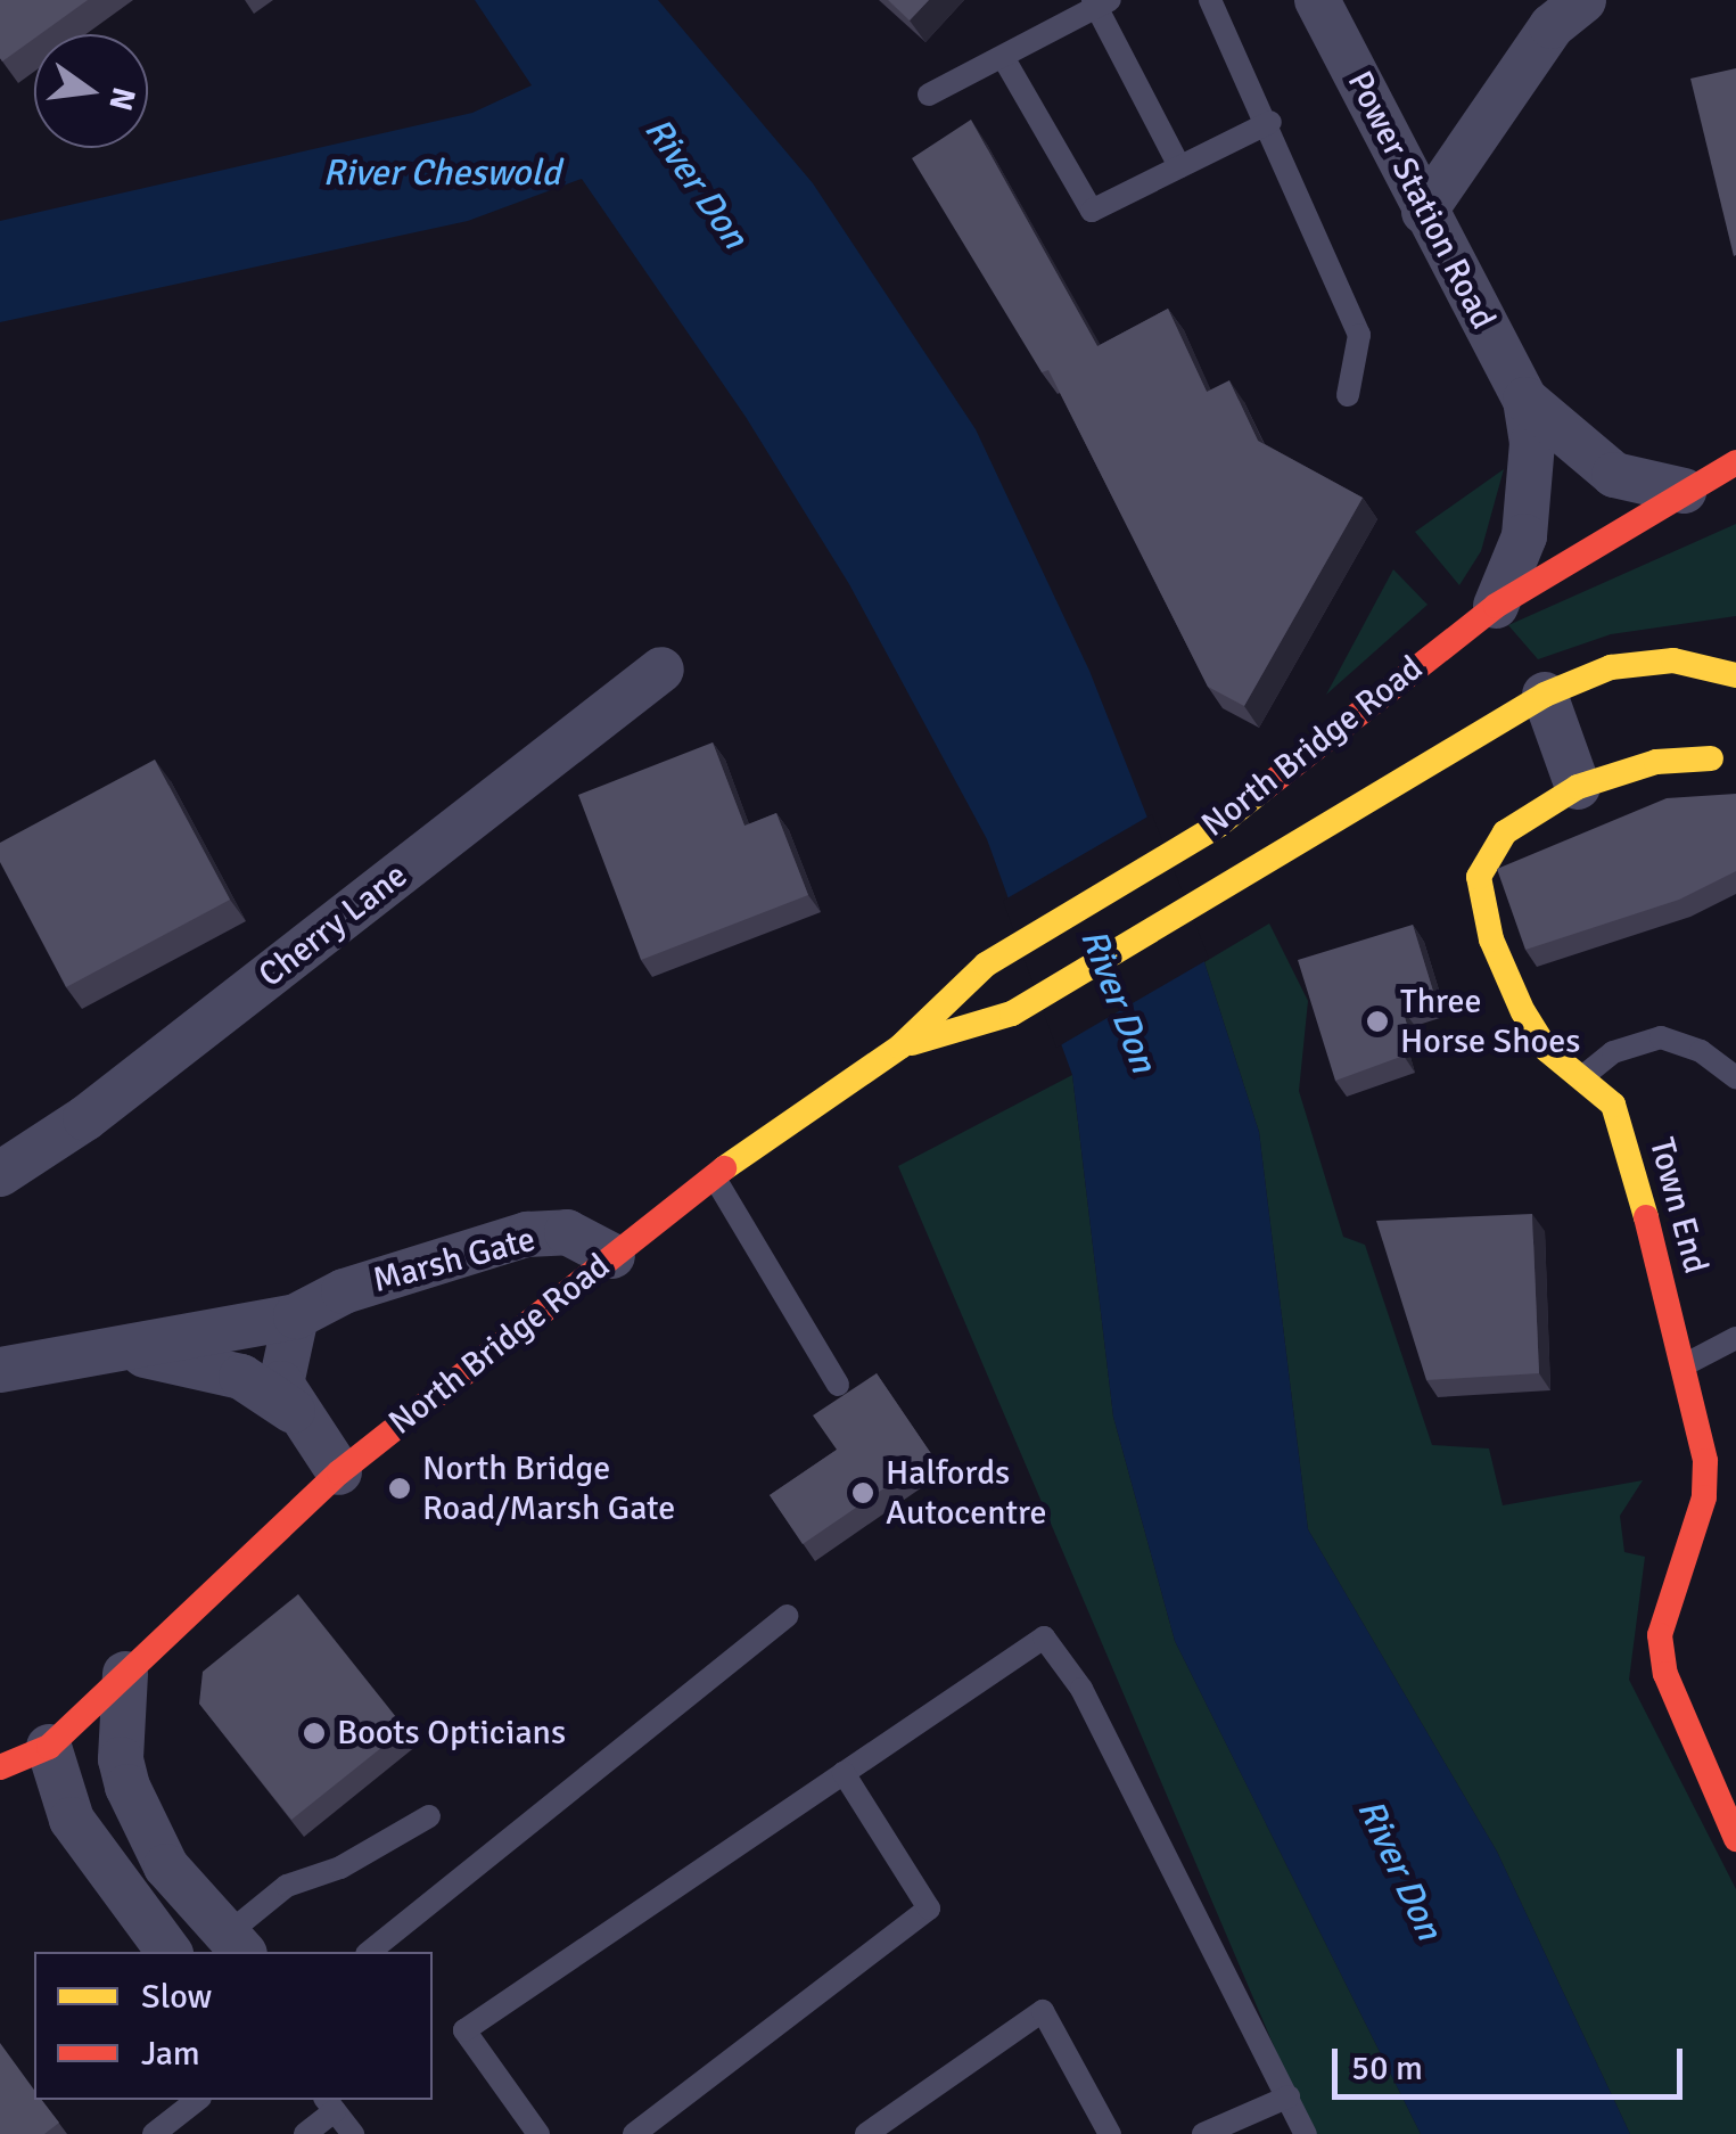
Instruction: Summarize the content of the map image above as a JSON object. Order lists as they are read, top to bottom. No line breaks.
{"streets":{"street":["Power Station Road","North Bridge Road","Cherry Lane","Town End","Marsh Gate"]},"crossings":[["Power Station Road","North Bridge Road"],["North Bridge Road","Marsh Gate"]],"water":["River Cheswold","River Don"],"places":["Three Horse Shoes","North Bridge Road/Marsh Gate","Halfords Autocentre","Boots Opticians"],"legend":["Slow","Jam"],"scale_bar":"50 m","north":"right"}
